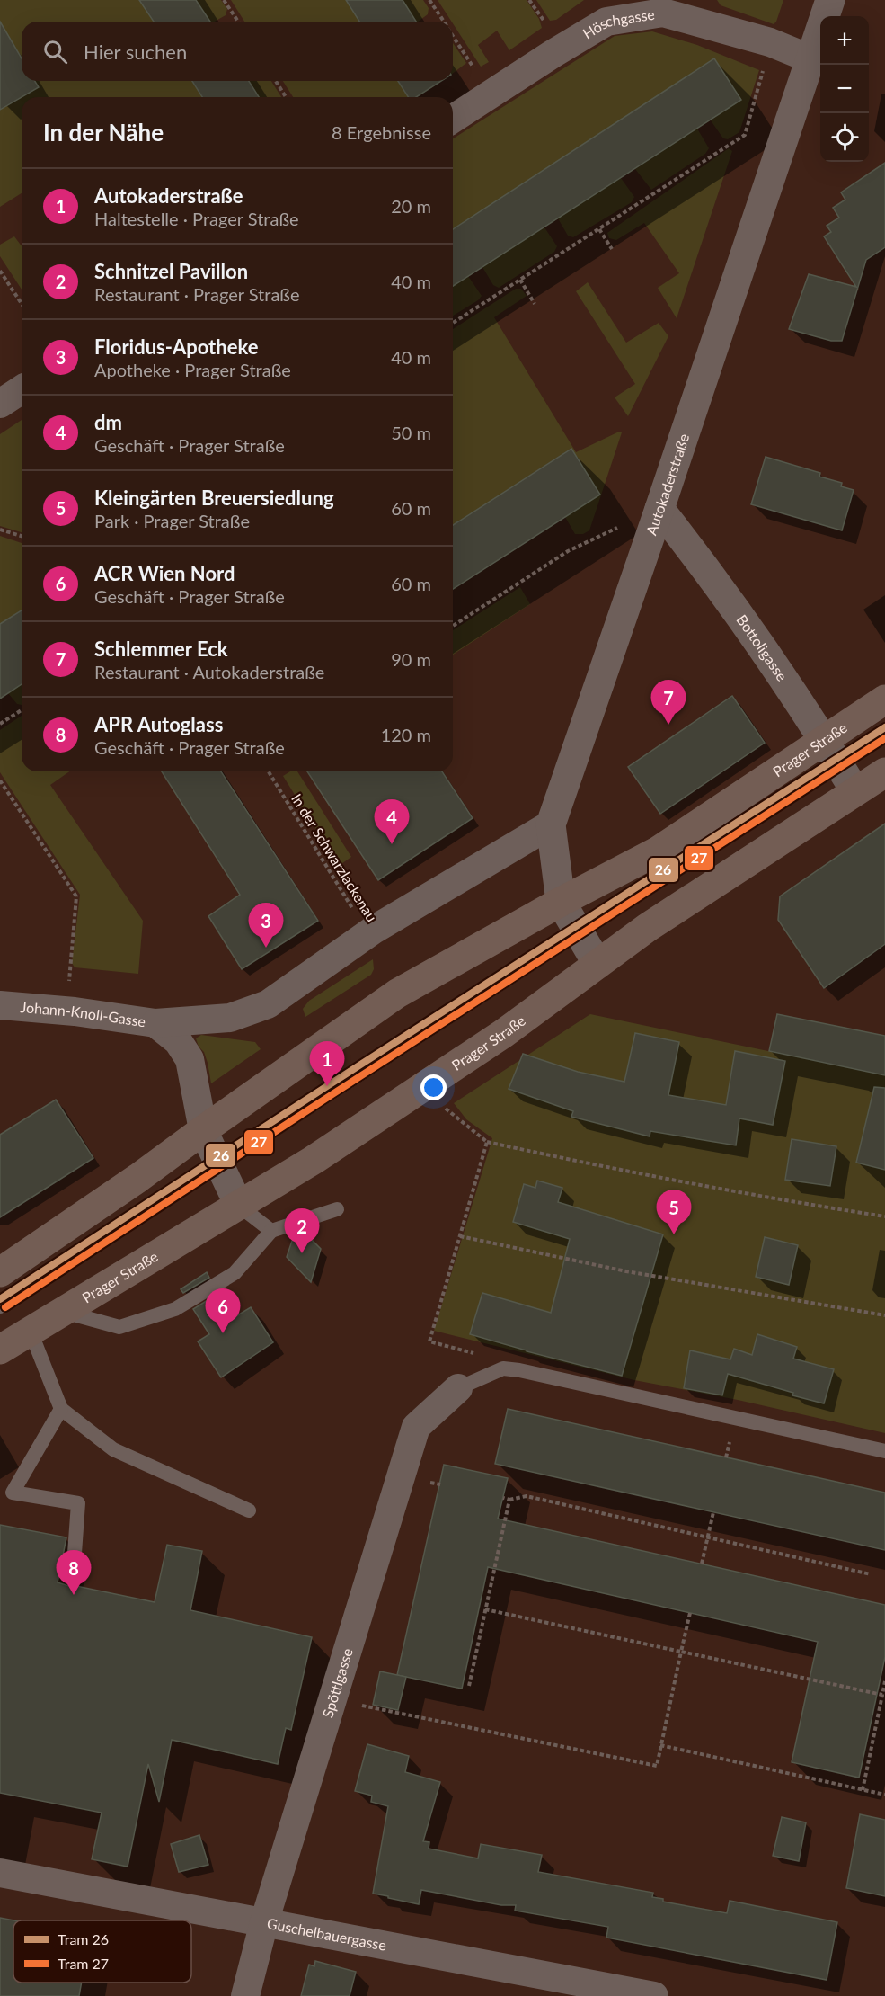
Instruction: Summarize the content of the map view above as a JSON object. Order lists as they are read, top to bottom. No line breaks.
{"streets":{"main road":["Prager Straße"],"street":["Höschgasse","Autokaderstraße","Bottoligasse","Johann-Knoll-Gasse","Spöttlgasse","Guschelbauergasse"],"path":["In der Schwarzlackenau"]},"crossings":[["Höschgasse","Autokaderstraße"],["Autokaderstraße","Bottoligasse"],["Autokaderstraße","Prager Straße"],["Bottoligasse","Prager Straße"],["Prager Straße","Johann-Knoll-Gasse"],["Spöttlgasse","Guschelbauergasse"]],"lines":["tram line 26","tram line 27"],"legend":["Tram 26","Tram 27"],"page":{"map_buttons":["+","−"],"search":"Hier suchen","heading":["In der Nähe","8 Ergebnisse"],"list":[{"mark":"1","name":"Autokaderstraße","note":"Haltestelle · Prager Straße","value":"20 m"},{"mark":"2","name":"Schnitzel Pavillon","note":"Restaurant · Prager Straße","value":"40 m"},{"mark":"3","name":"Floridus-Apotheke","note":"Apotheke · Prager Straße","value":"40 m"},{"mark":"4","name":"dm","note":"Geschäft · Prager Straße","value":"50 m"},{"mark":"5","name":"Kleingärten Breuersiedlung","note":"Park · Prager Straße","value":"60 m"},{"mark":"6","name":"ACR Wien Nord","note":"Geschäft · Prager Straße","value":"60 m"},{"mark":"7","name":"Schlemmer Eck","note":"Restaurant · Autokaderstraße","value":"90 m"},{"mark":"8","name":"APR Autoglass","note":"Geschäft · Prager Straße","value":"120 m"}],"pins":["7","4","3","1","5","2","6","8"]}}
